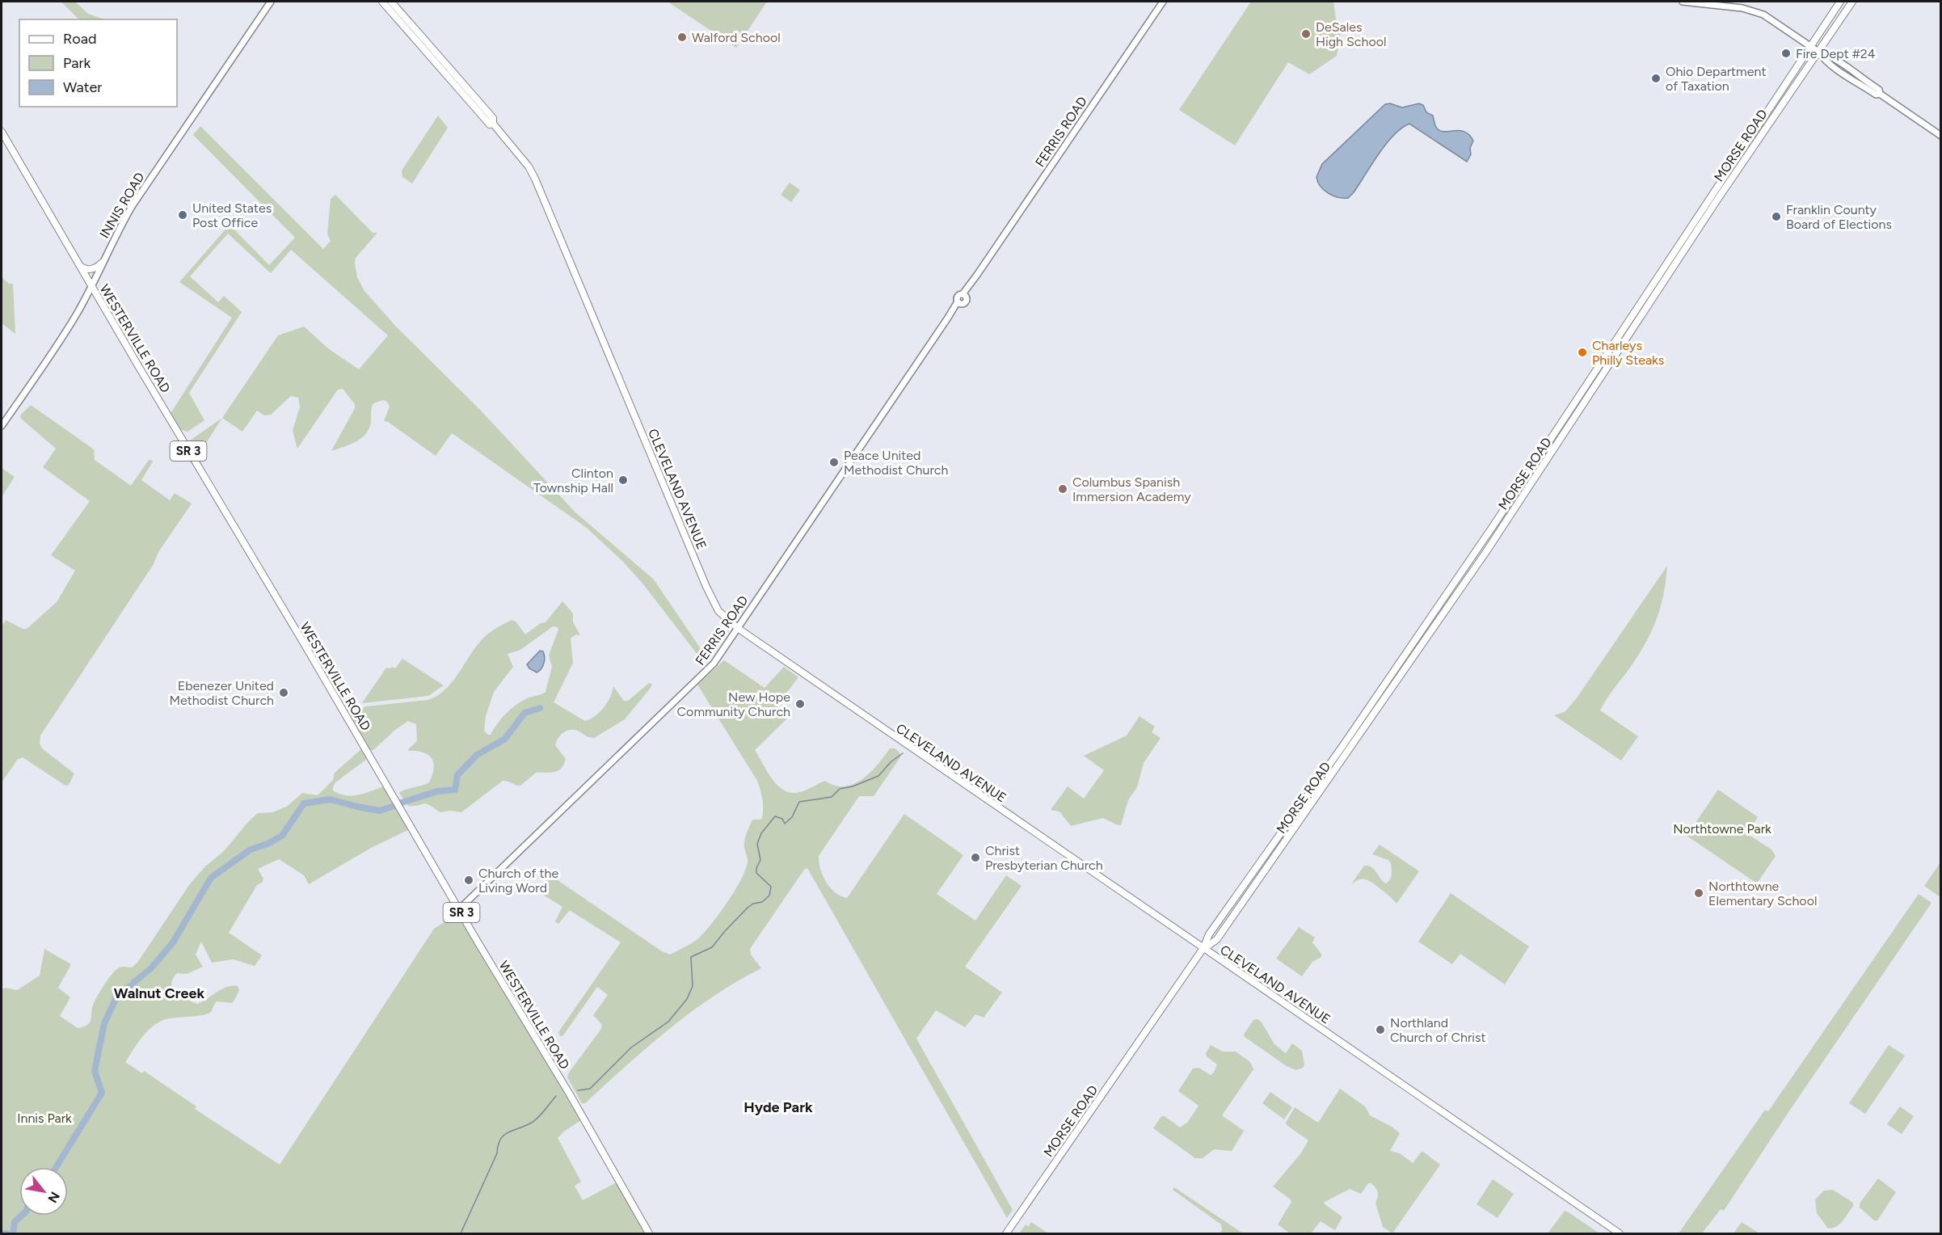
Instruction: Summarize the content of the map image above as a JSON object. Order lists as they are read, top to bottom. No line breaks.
{"streets":{"main road":["FERRIS ROAD","MORSE ROAD","INNIS ROAD","WESTERVILLE ROAD","SR 3","CLEVELAND AVENUE"]},"crossings":[["FERRIS ROAD","WESTERVILLE ROAD"],["FERRIS ROAD","CLEVELAND AVENUE"],["MORSE ROAD","CLEVELAND AVENUE"],["INNIS ROAD","WESTERVILLE ROAD"]],"districts":["Walnut Creek","Hyde Park"],"parks":["Northtowne Park","Innis Park"],"places":["DeSales High School","Walford School","Fire Dept #24","Ohio Department of Taxation","United States Post Office","Franklin County Board of Elections","Charleys Philly Steaks","Peace United Methodist Church","Clinton Township Hall","Columbus Spanish Immersion Academy","Ebenezer United Methodist Church","New Hope Community Church","Christ Presbyterian Church","Church of the Living Word","Northtowne Elementary School","Northland Church of Christ"],"legend":["Road","Park","Water"],"north":"bottom right"}
